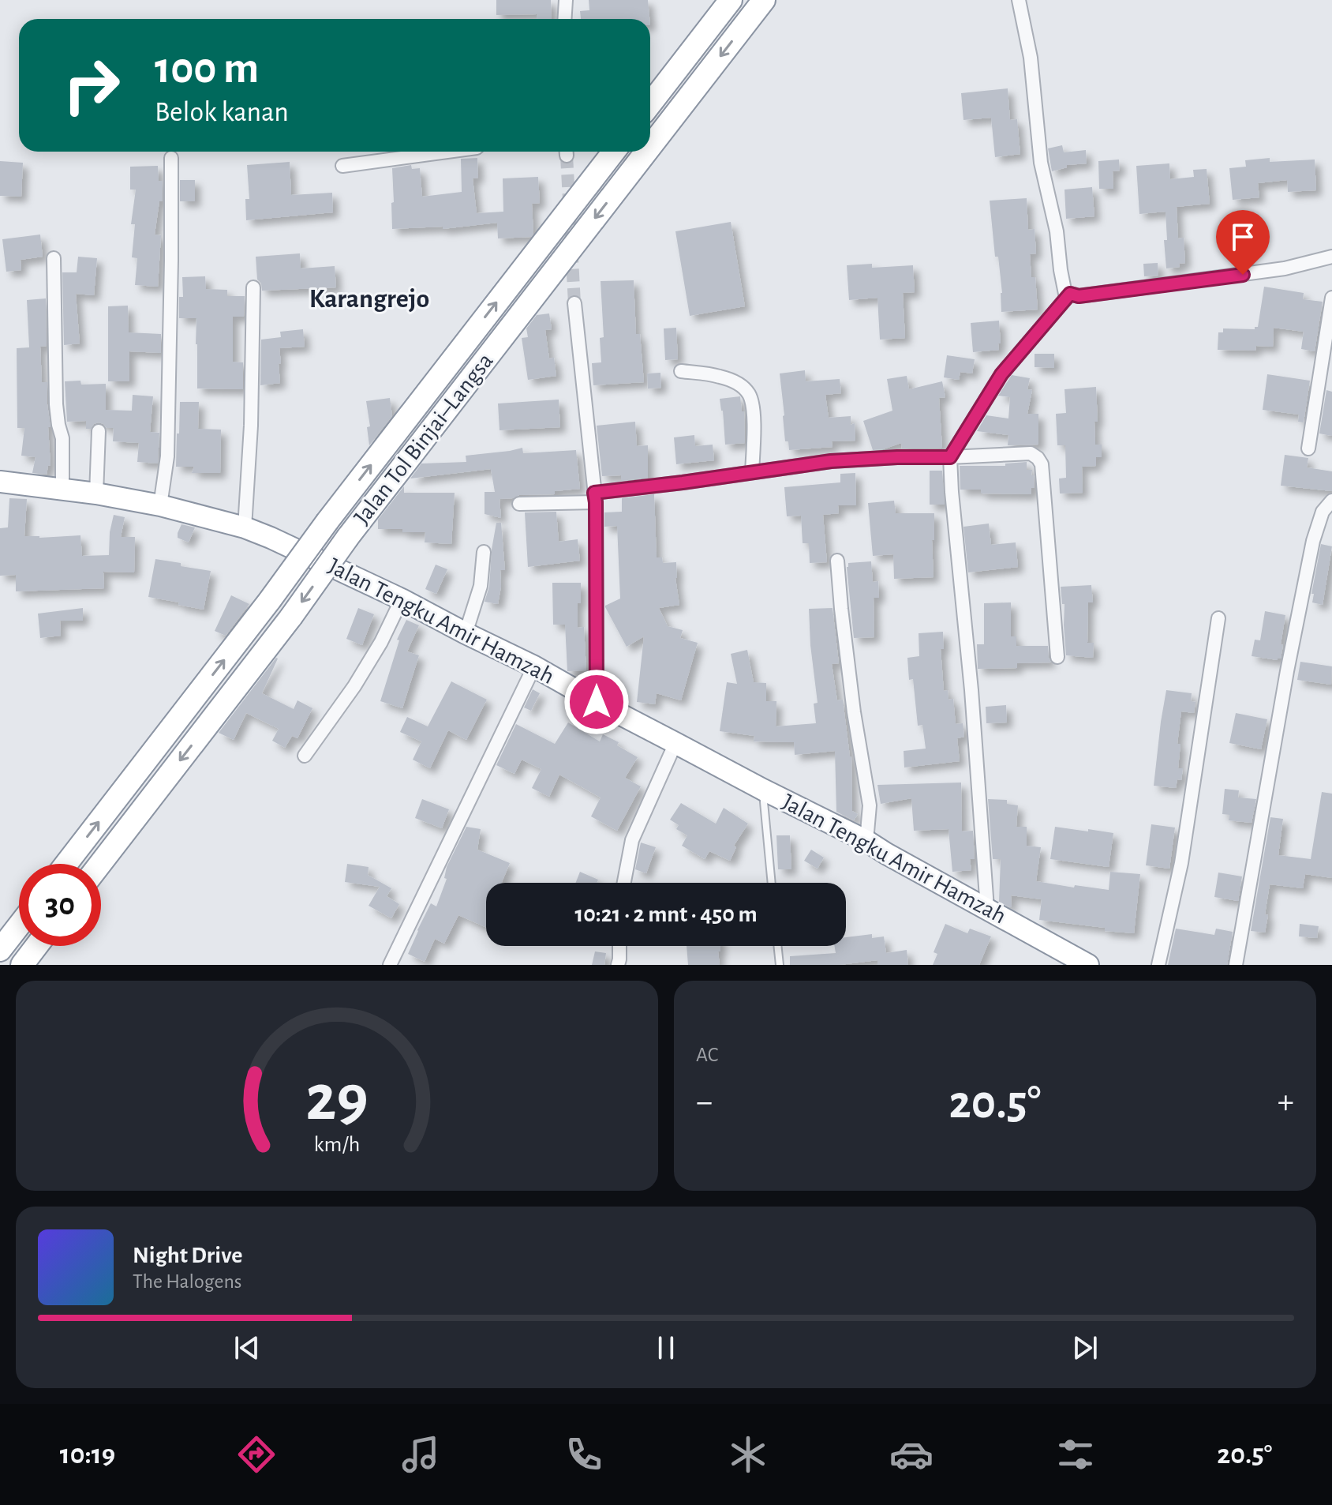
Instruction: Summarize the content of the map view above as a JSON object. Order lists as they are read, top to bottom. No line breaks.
{"streets":{"highway":["Jalan Tol Binjai–Langsa","Jalan Tengku Amir Hamzah"]},"districts":["Karangrejo"],"page":{"turn":["100 m","Belok kanan"],"limit":"30","trip":"10:21 · 2 mnt · 450 m","tile":"AC","heat":["−","20.5°","+"],"song":["Night Drive","The Halogens"],"tabs":["10:19","20.5°"],"gauge":["29","km/h"]}}
